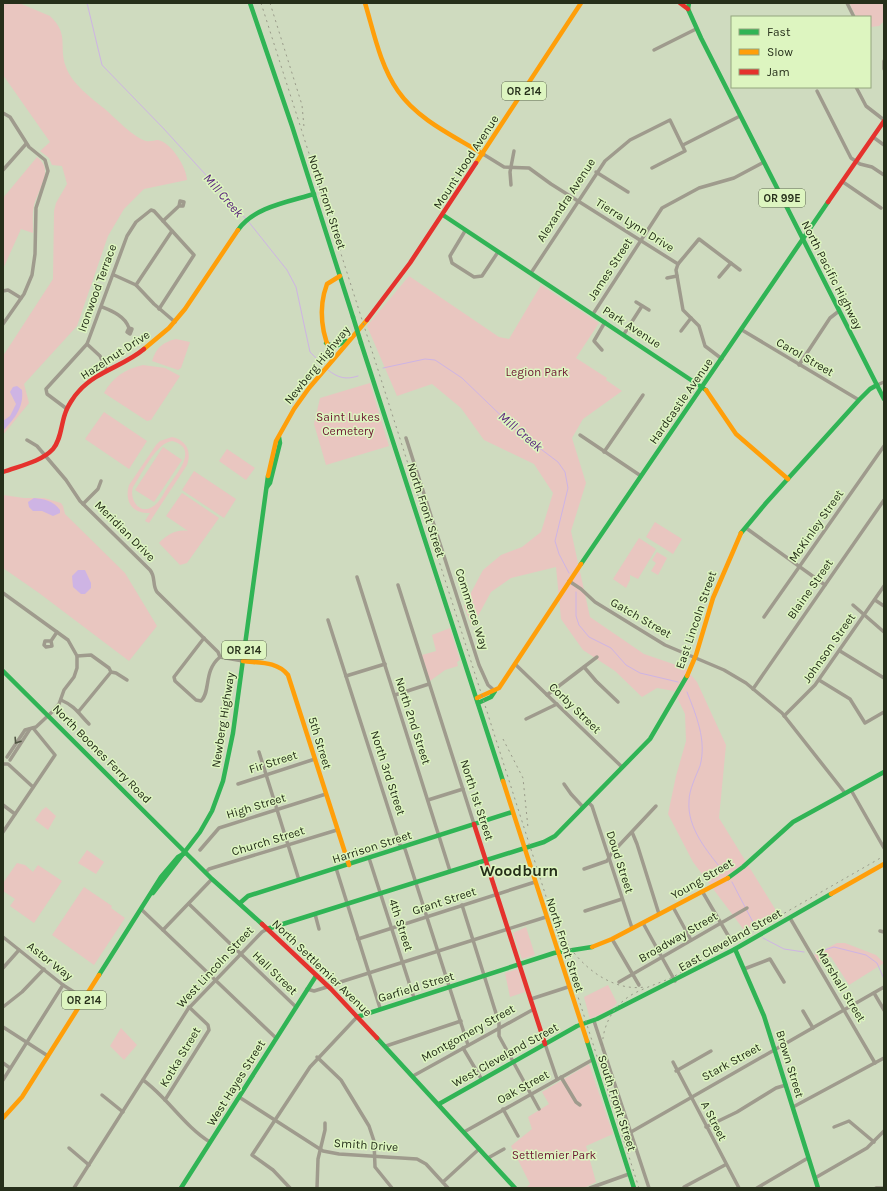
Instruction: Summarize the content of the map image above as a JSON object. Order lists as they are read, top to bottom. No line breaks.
{"streets":{"street":["OR 214","Mount Hood Avenue","OR 99E","Alexandra Avenue","North Front Street","Tierra Lynn Drive","James Street","North Pacific Highway","Ironwood Terrace","Park Avenue","Hazelnut Drive","Carol Street","Newberg Highway","Hardcastle Avenue","McKinley Street","Meridian Drive","Blaine Street","Commerce Way","Gatch Street","East Lincoln Street","Johnson Street","Corby Street","North 2nd Street","5th Street","North Boones Ferry Road","Fir Street","North 3rd Street","North 1st Street","High Street","Church Street","Harrison Street","Doud Street","Young Street","Grant Street","4th Street","Broadway Street","East Cleveland Street","Astor Way","West Lincoln Street","North Settlemier Avenue","Hall Street","Marshall Street","Garfield Street","Montgomery Street","West Cleveland Street","Kotka Street","Stark Street","Brown Street","West Hayes Street","Oak Street","South Front Street","A Street","Smith Drive"]},"crossings":[["Mount Hood Avenue","Tierra Lynn Drive"],["Mount Hood Avenue","Park Avenue"],["Mount Hood Avenue","Newberg Highway"],["Alexandra Avenue","Tierra Lynn Drive"],["Alexandra Avenue","Park Avenue"],["North Front Street","Hazelnut Drive"],["North Front Street","East Lincoln Street"],["North Front Street","Harrison Street"],["North Front Street","Young Street"],["North Front Street","Grant Street"],["North Front Street","East Cleveland Street"],["North Front Street","West Lincoln Street"],["North Front Street","Garfield Street"],["North Front Street","West Cleveland Street"],["North Front Street","South Front Street"],["Tierra Lynn Drive","James Street"],["Tierra Lynn Drive","Hardcastle Avenue"],["James Street","North Pacific Highway"],["James Street","Park Avenue"],["North Pacific Highway","Hardcastle Avenue"],["North Pacific Highway","East Lincoln Street"],["Ironwood Terrace","Hazelnut Drive"],["Park Avenue","Hardcastle Avenue"],["Park Avenue","East Lincoln Street"],["Hazelnut Drive","Meridian Drive"],["Carol Street","Hardcastle Avenue"],["Carol Street","East Lincoln Street"],["Newberg Highway","5th Street"],["Newberg Highway","North Boones Ferry Road"],["Newberg Highway","Astor Way"],["Newberg Highway","North Settlemier Avenue"],["Hardcastle Avenue","Commerce Way"],["Hardcastle Avenue","Gatch Street"],["Hardcastle Avenue","Corby Street"],["Blaine Street","Gatch Street"],["Gatch Street","East Lincoln Street"],["Gatch Street","Johnson Street"],["Gatch Street","Young Street"],["East Lincoln Street","Corby Street"],["East Lincoln Street","Doud Street"],["East Lincoln Street","West Lincoln Street"],["North 2nd Street","Harrison Street"],["North 2nd Street","West Lincoln Street"],["5th Street","Fir Street"],["5th Street","High Street"],["5th Street","Church Street"],["5th Street","Harrison Street"],["North Boones Ferry Road","North Settlemier Avenue"],["North 3rd Street","Harrison Street"],["North 3rd Street","Grant Street"],["North 3rd Street","West Lincoln Street"],["North 3rd Street","Garfield Street"],["North 3rd Street","Montgomery Street"],["North 1st Street","Harrison Street"],["North 1st Street","Grant Street"],["North 1st Street","West Lincoln Street"],["North 1st Street","Garfield Street"],["North 1st Street","Montgomery Street"],["North 1st Street","West Cleveland Street"],["Church Street","North Settlemier Avenue"],["Harrison Street","4th Street"],["Harrison Street","North Settlemier Avenue"],["Doud Street","Young Street"],["Young Street","Garfield Street"],["Grant Street","4th Street"],["4th Street","West Lincoln Street"],["4th Street","Garfield Street"],["East Cleveland Street","Marshall Street"],["East Cleveland Street","West Cleveland Street"],["East Cleveland Street","Brown Street"],["East Cleveland Street","South Front Street"],["West Lincoln Street","North Settlemier Avenue"],["West Lincoln Street","Hall Street"],["West Lincoln Street","Kotka Street"],["North Settlemier Avenue","Garfield Street"],["North Settlemier Avenue","Montgomery Street"],["North Settlemier Avenue","West Cleveland Street"],["North Settlemier Avenue","West Hayes Street"],["North Settlemier Avenue","Oak Street"],["Hall Street","West Hayes Street"],["Marshall Street","Stark Street"],["Garfield Street","Smith Drive"],["West Cleveland Street","South Front Street"],["Stark Street","Brown Street"],["Stark Street","A Street"],["West Hayes Street","Smith Drive"],["Oak Street","South Front Street"]],"districts":["Woodburn"],"water":["Mill Creek"],"parks":["Legion Park","Saint Lukes Cemetery","Settlemier Park"],"legend":["Fast","Slow","Jam"]}
